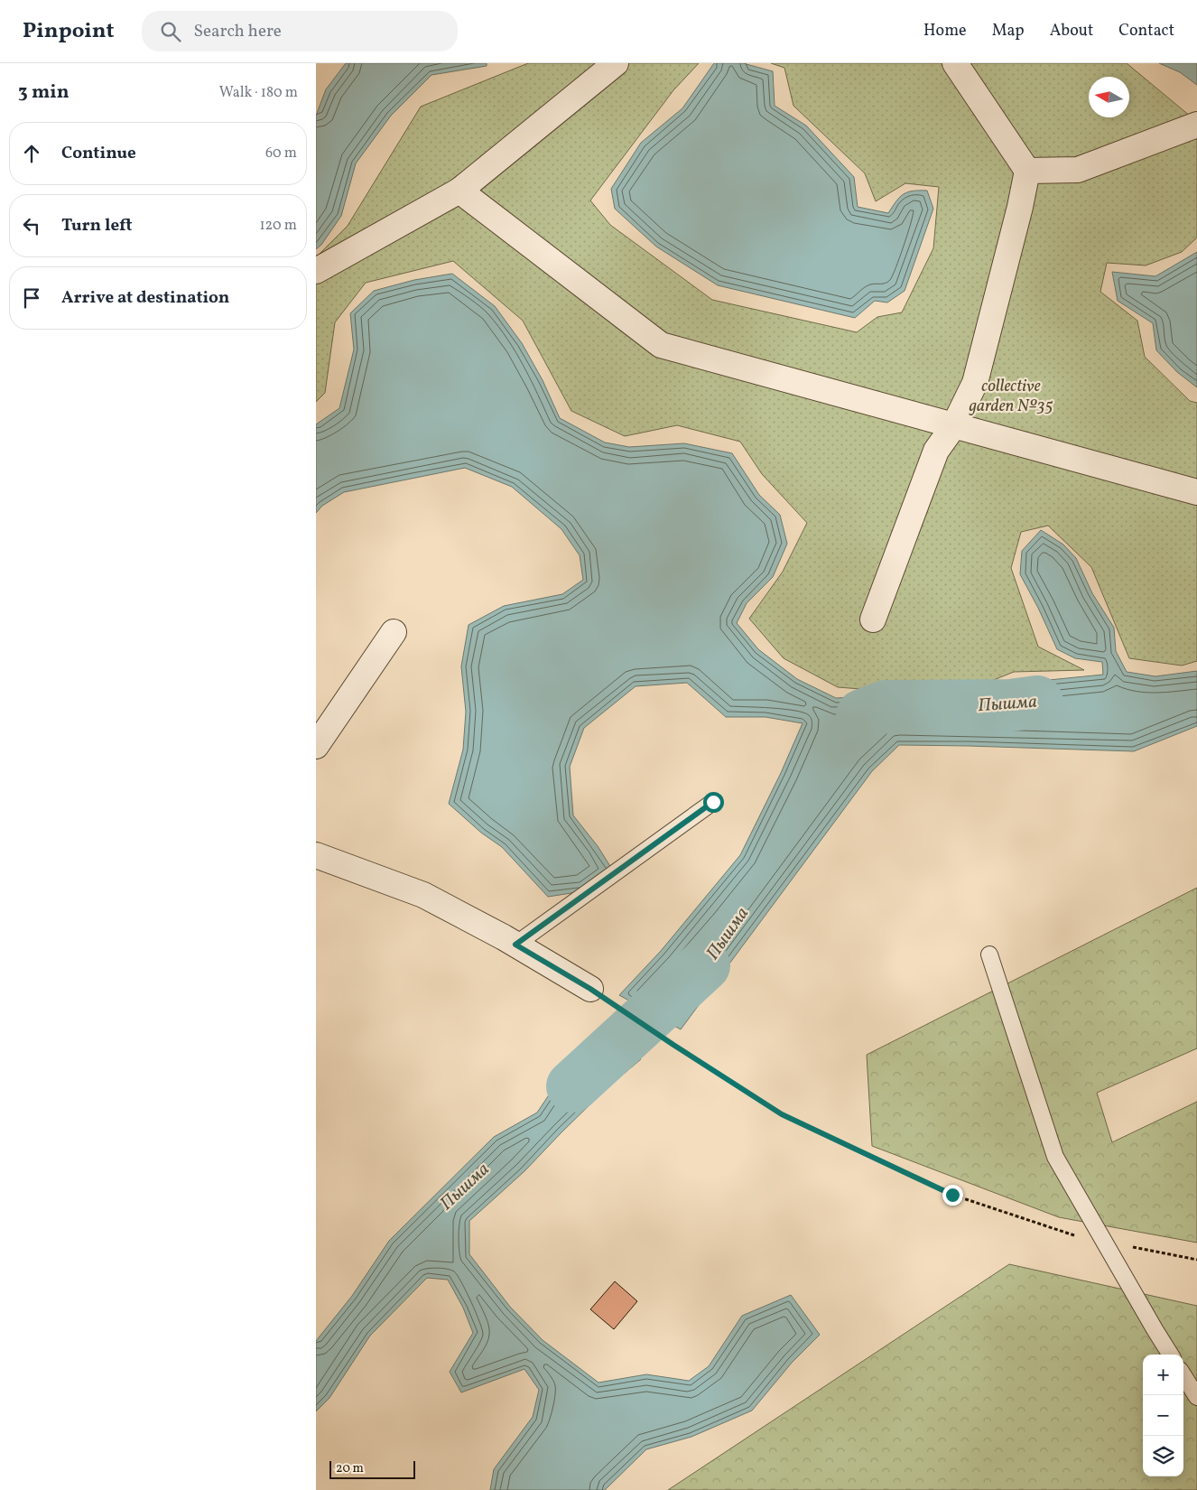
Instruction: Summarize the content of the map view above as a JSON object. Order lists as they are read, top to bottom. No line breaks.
{"water":["Пышма"],"parks":["collective garden №35"],"scale_bar":"20 m","north":"left","page":{"header":"Pinpoint","search":"Search here","nav":["Home","Map","About","Contact"],"heading":["3 min","Walk · 180 m"],"list":[["Continue","60 m"],["Turn left","120 m"],"Arrive at destination"],"map_buttons":["+","−"],"scale":"20 m"}}
